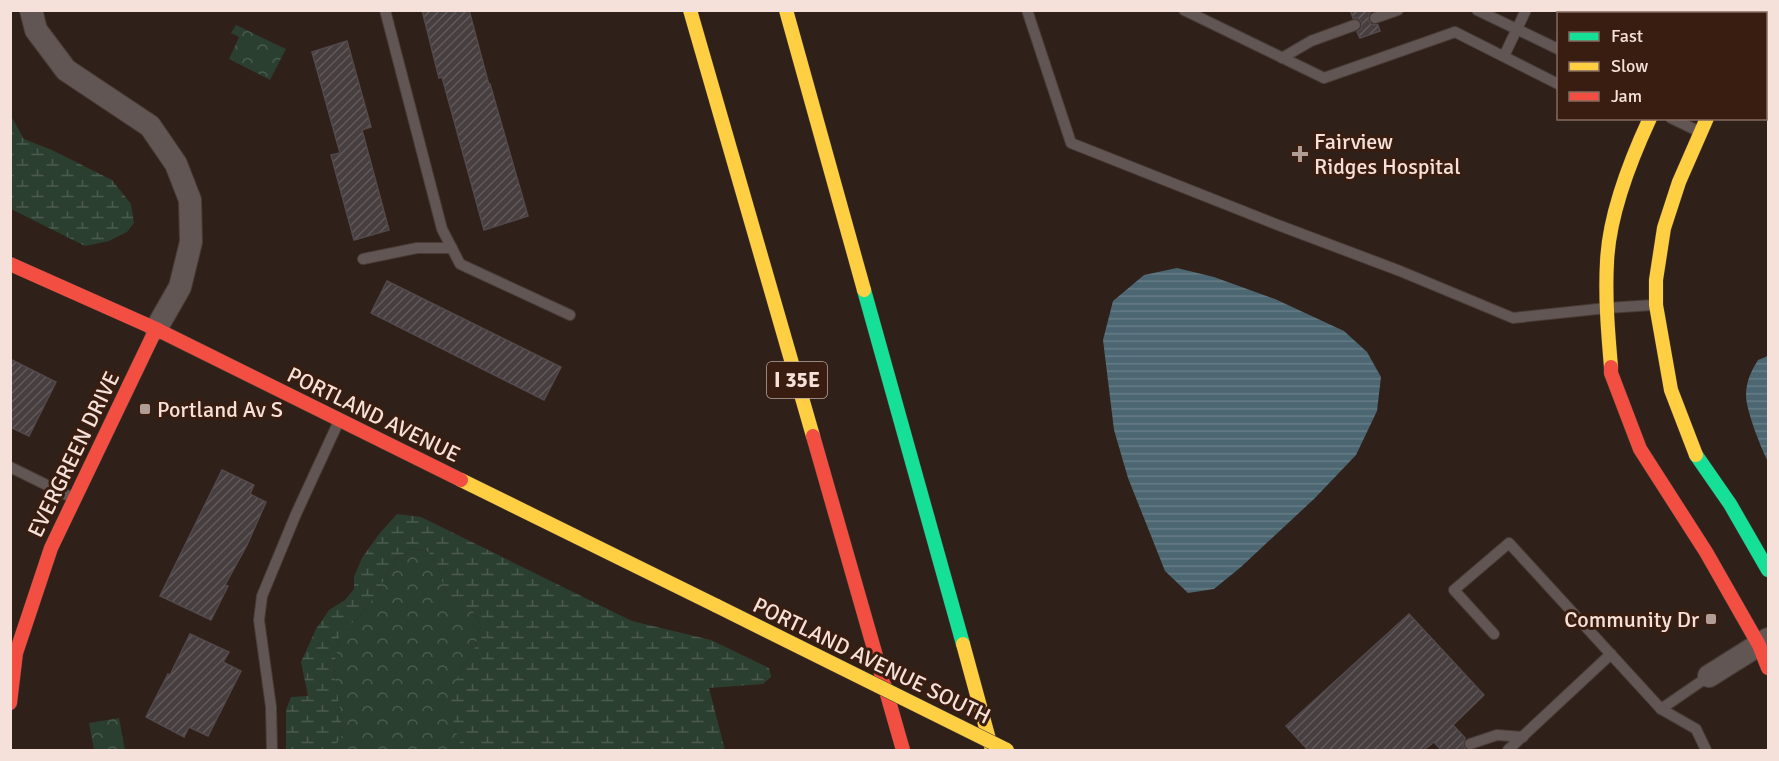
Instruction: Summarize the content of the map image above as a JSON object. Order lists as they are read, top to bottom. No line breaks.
{"streets":{"main road":["I 35E","PORTLAND AVENUE","EVERGREEN DRIVE","PORTLAND AVENUE SOUTH"]},"crossings":[["PORTLAND AVENUE","EVERGREEN DRIVE"],["PORTLAND AVENUE","PORTLAND AVENUE SOUTH"]],"places":{"health":["Fairview Ridges Hospital"],"transit":["Portland Av S","Community Dr"]},"legend":["Fast","Slow","Jam"]}
